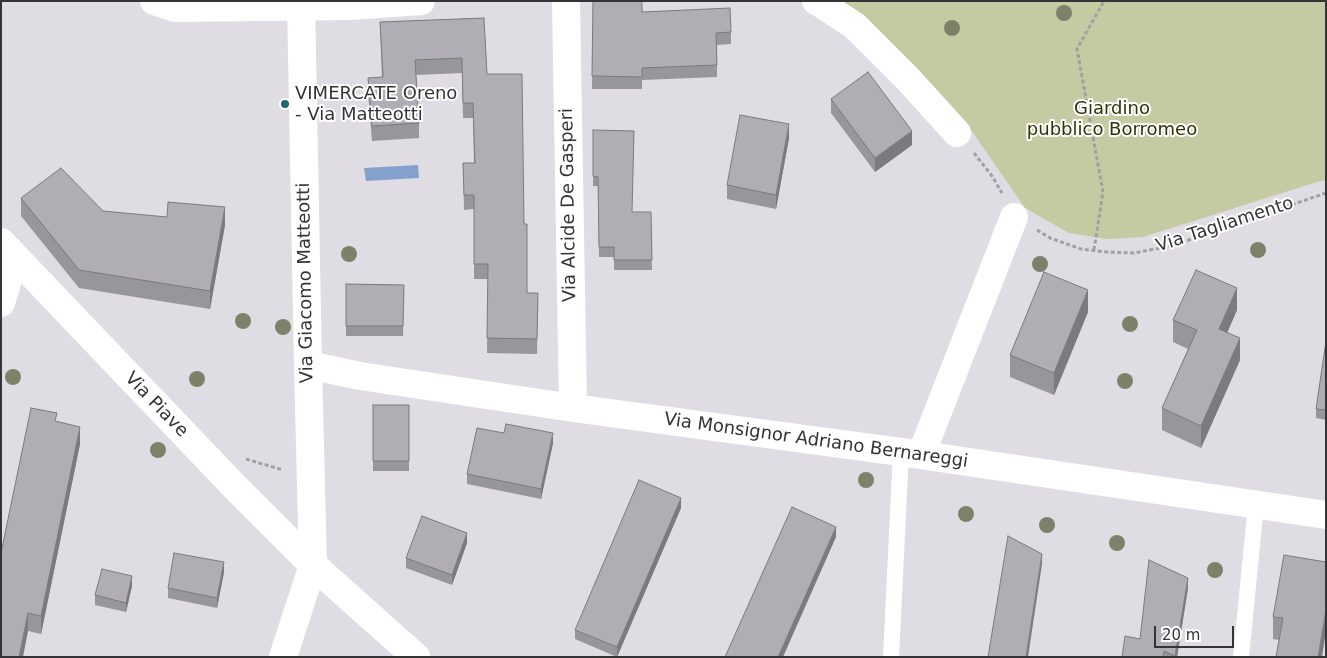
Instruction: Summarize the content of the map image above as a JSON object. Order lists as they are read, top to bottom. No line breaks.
{"streets":{"street":["Via Alcide De Gasperi","Via Giacomo Matteotti","Via Piave","Via Monsignor Adriano Bernareggi"],"path":["Via Tagliamento"]},"crossings":[["Via Alcide De Gasperi","Via Monsignor Adriano Bernareggi"],["Via Giacomo Matteotti","Via Piave"],["Via Giacomo Matteotti","Via Monsignor Adriano Bernareggi"]],"parks":["Giardino pubblico Borromeo"],"places":["VIMERCATE Oreno - Via Matteotti"],"scale_bar":"20 m"}
